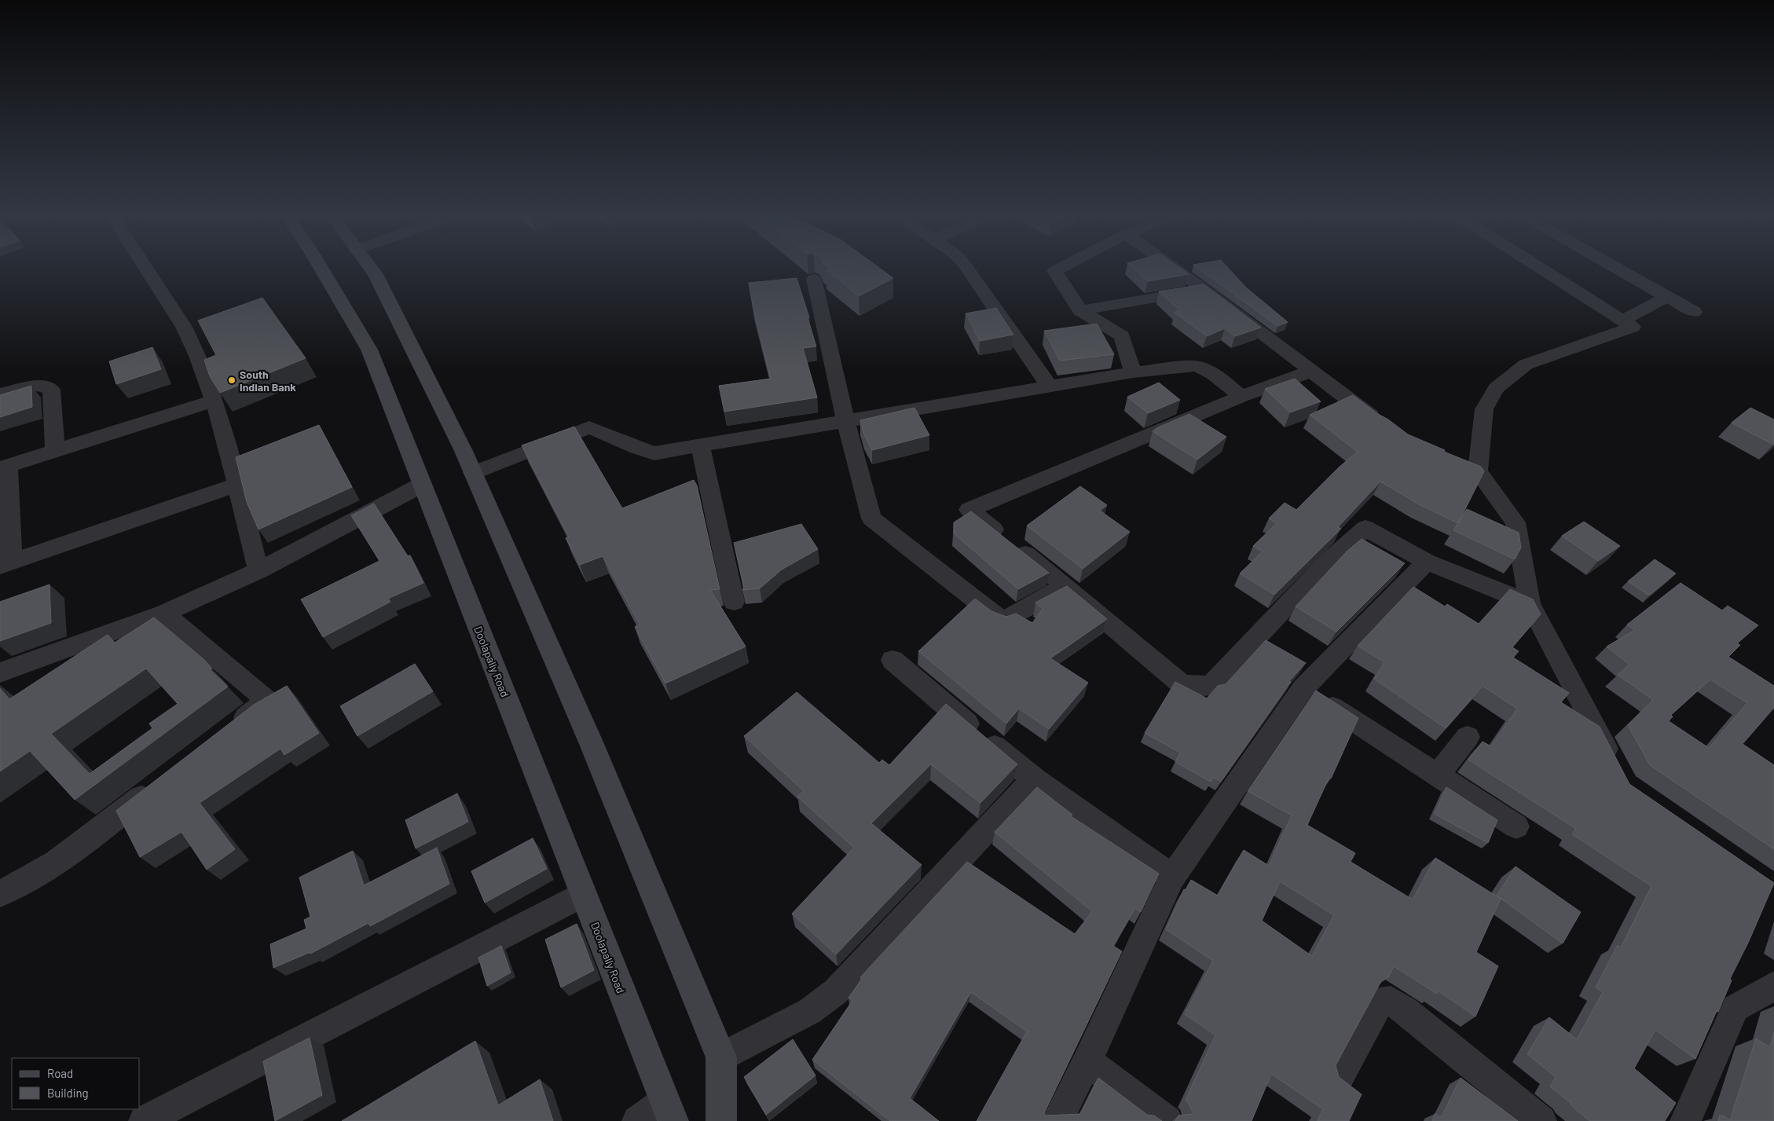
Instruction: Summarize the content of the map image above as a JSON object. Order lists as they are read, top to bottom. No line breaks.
{"streets":{"main road":["Doolapally Road"]},"places":["South Indian Bank"],"legend":["Road","Building"]}
